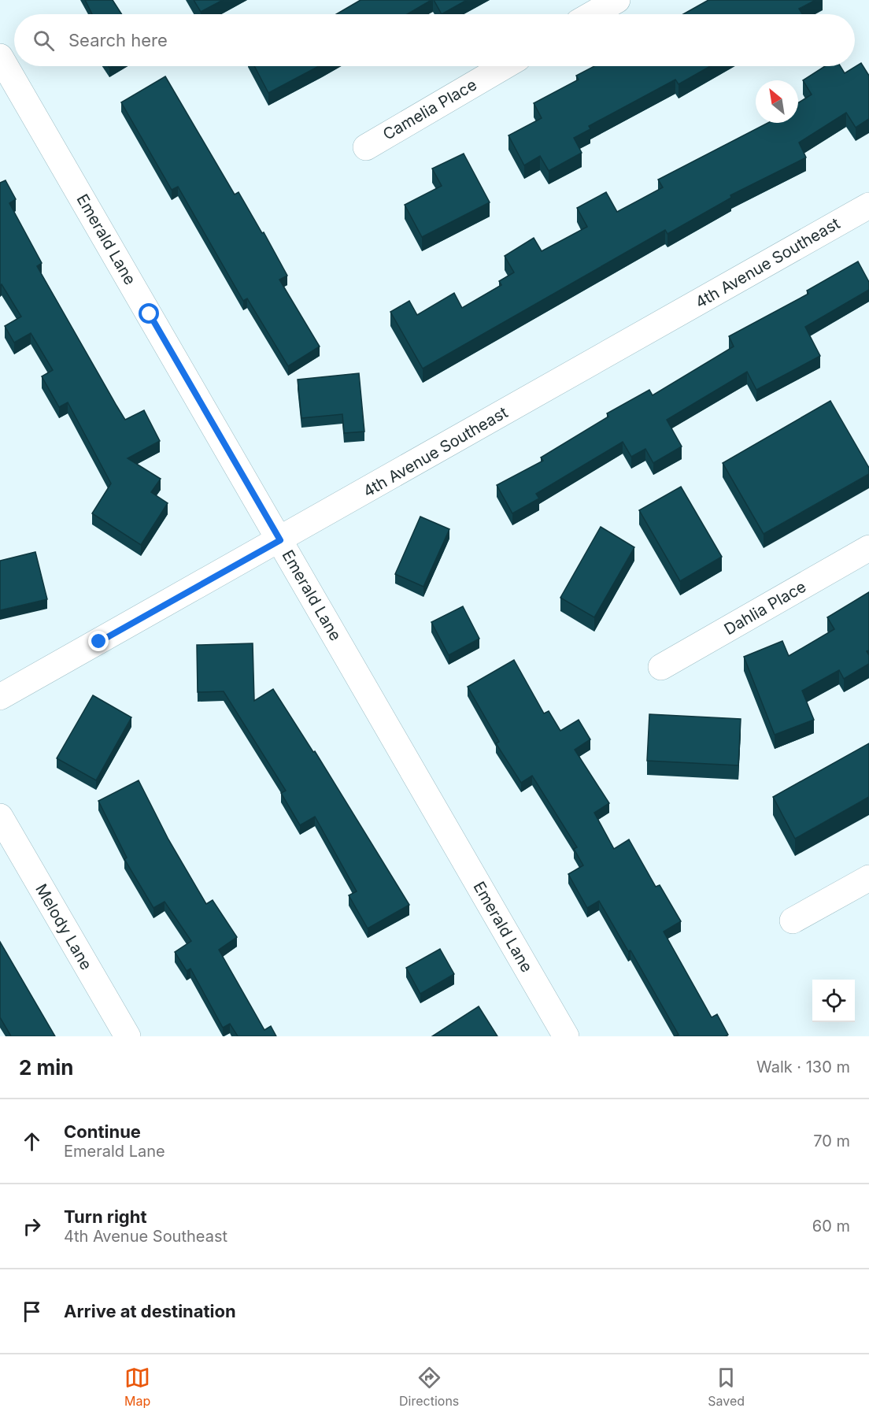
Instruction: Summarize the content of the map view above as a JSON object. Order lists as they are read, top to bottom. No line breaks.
{"streets":{"street":["Camelia Place","Emerald Lane","4th Avenue Southeast","Dahlia Place","Melody Lane"]},"crossings":[["Emerald Lane","4th Avenue Southeast"]],"north":"top left","page":{"search":"Search here","heading":["2 min","Walk · 130 m"],"list":[["Continue","Emerald Lane","70 m"],["Turn right","4th Avenue Southeast","60 m"],"Arrive at destination"],"nav":["Map","Directions","Saved"]}}
